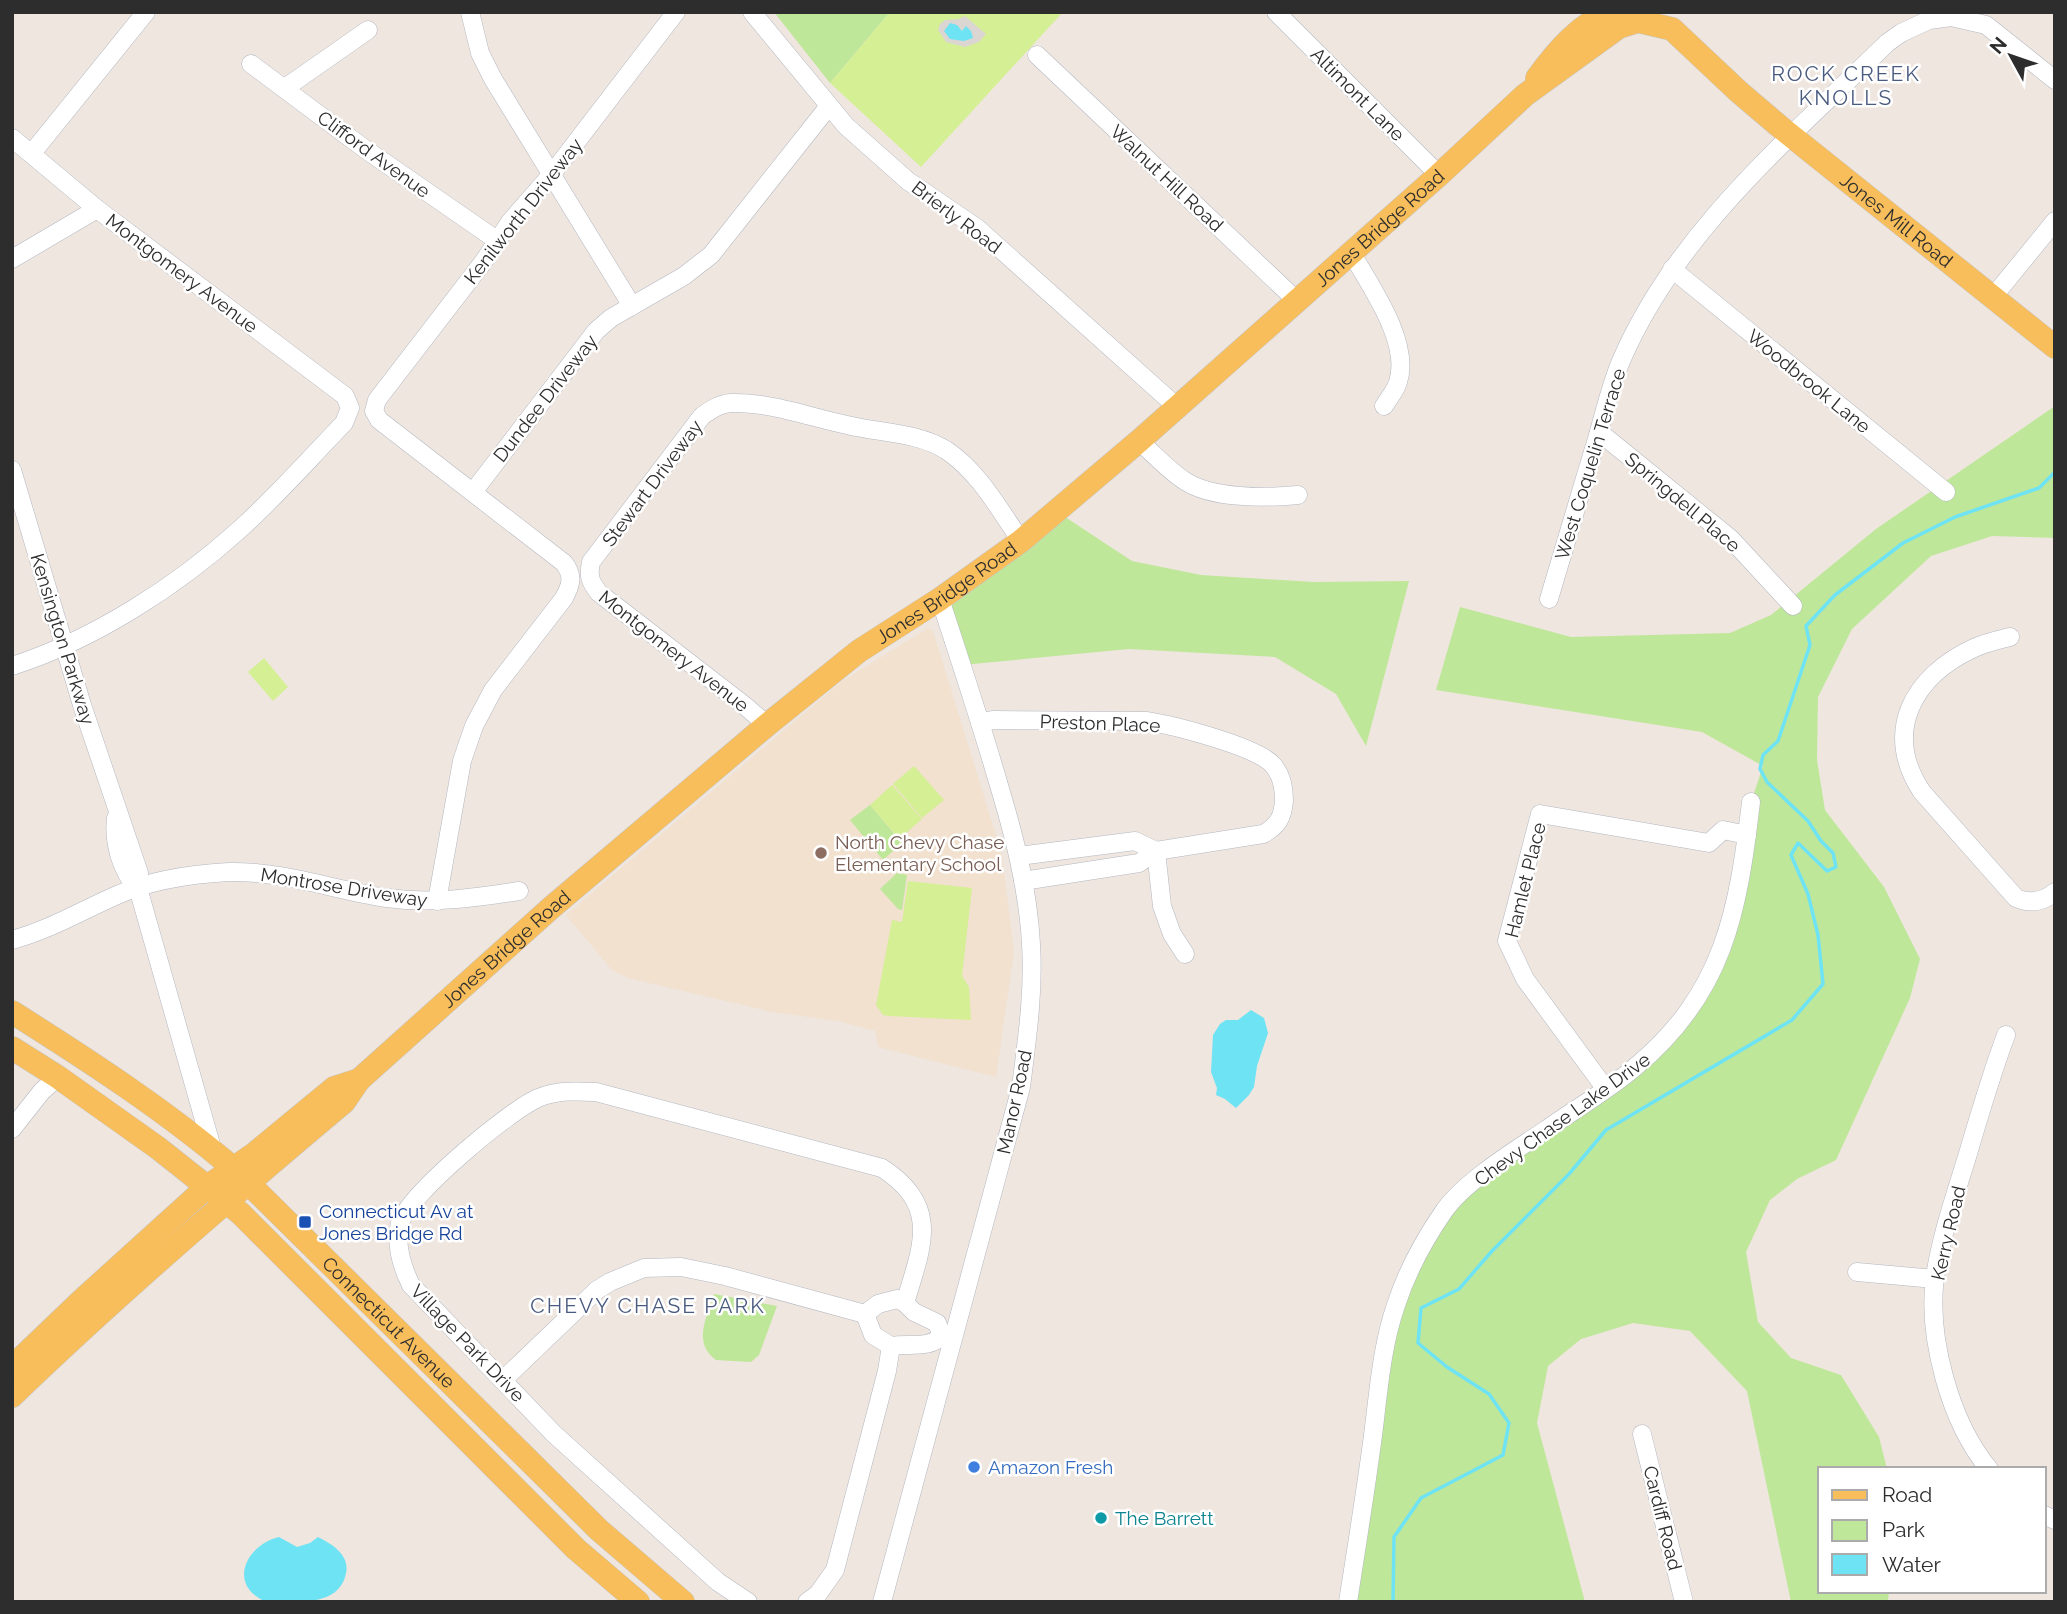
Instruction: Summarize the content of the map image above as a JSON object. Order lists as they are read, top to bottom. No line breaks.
{"streets":{"main road":["Jones Mill Road","Jones Bridge Road","Connecticut Avenue"],"street":["Altimont Lane","Clifford Avenue","Walnut Hill Road","Kenilworth Driveway","Brierly Road","Montgomery Avenue","Woodbrook Lane","Dundee Driveway","West Coquelin Terrace","Stewart Driveway","Springdell Place","Kensington Parkway","Preston Place","Hamlet Place","Montrose Driveway","Manor Road","Chevy Chase Lake Drive","Kerry Road","Village Park Drive","Cardiff Road"]},"crossings":[["Altimont Lane","Jones Bridge Road"],["Clifford Avenue","Kenilworth Driveway"],["Walnut Hill Road","Jones Bridge Road"],["Kenilworth Driveway","Montgomery Avenue"],["Brierly Road","Jones Bridge Road"],["Brierly Road","Dundee Driveway"],["Jones Mill Road","Jones Bridge Road"],["Jones Mill Road","West Coquelin Terrace"],["Jones Bridge Road","Montgomery Avenue"],["Jones Bridge Road","Stewart Driveway"],["Jones Bridge Road","Manor Road"],["Jones Bridge Road","Connecticut Avenue"],["Montgomery Avenue","Dundee Driveway"],["Montgomery Avenue","Stewart Driveway"],["Montgomery Avenue","Kensington Parkway"],["Woodbrook Lane","West Coquelin Terrace"],["West Coquelin Terrace","Springdell Place"],["Stewart Driveway","Montrose Driveway"],["Kensington Parkway","Montrose Driveway"],["Kensington Parkway","Connecticut Avenue"],["Preston Place","Manor Road"],["Hamlet Place","Chevy Chase Lake Drive"]],"districts":["ROCK CREEK KNOLLS","CHEVY CHASE PARK"],"places":{"other":["North Chevy Chase Elementary School","Amazon Fresh","The Barrett"],"transit":["Connecticut Av at Jones Bridge Rd"]},"legend":["Road","Park","Water"],"north":"top left"}
